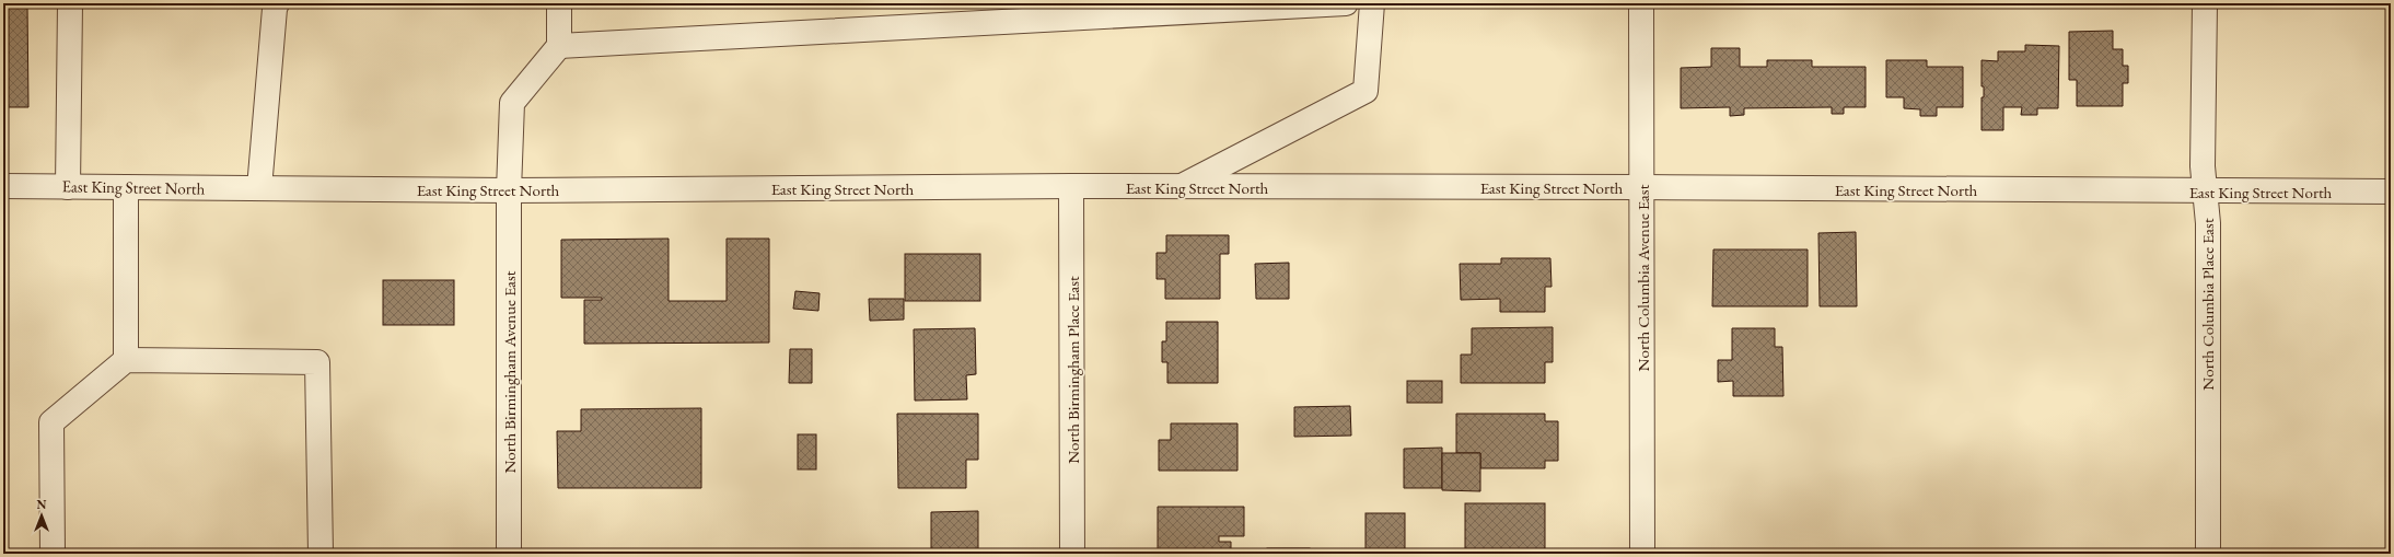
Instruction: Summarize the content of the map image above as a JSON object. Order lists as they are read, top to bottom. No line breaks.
{"streets":{"street":["East King Street North","North Columbia Avenue East","North Columbia Place East","North Birmingham Place East","North Birmingham Avenue East"]},"crossings":[["East King Street North","North Columbia Avenue East"],["East King Street North","North Columbia Place East"],["East King Street North","North Birmingham Place East"],["East King Street North","North Birmingham Avenue East"]],"north":"top"}
